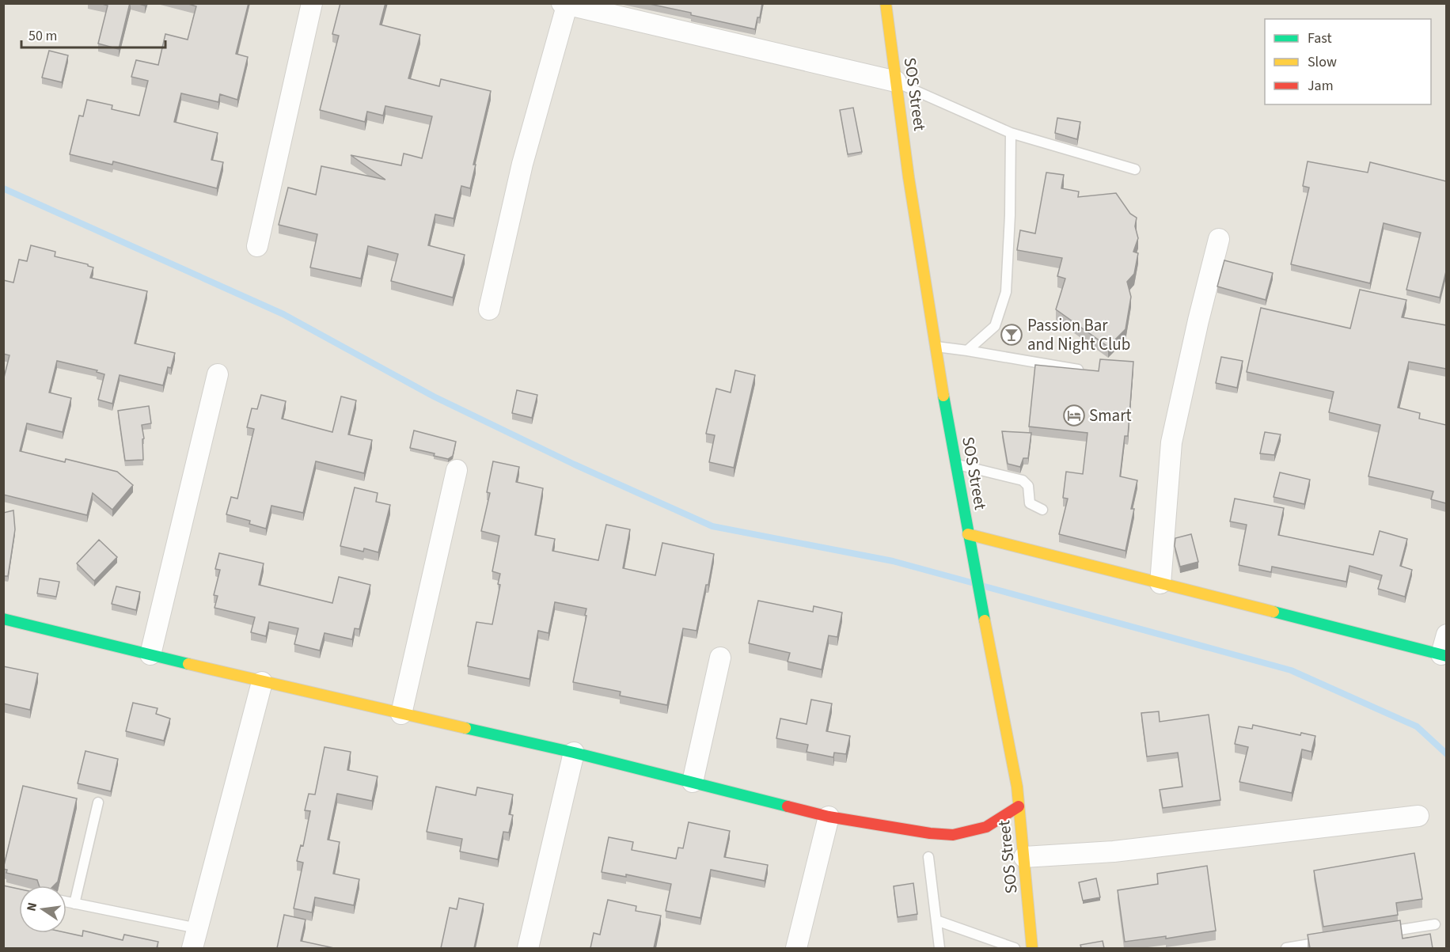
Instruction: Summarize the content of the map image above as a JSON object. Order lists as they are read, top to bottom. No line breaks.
{"streets":{"street":["SOS Street"]},"places":{"bar":["Passion Bar and Night Club"],"hotel":["Smart"]},"legend":["Fast","Slow","Jam"],"scale_bar":"50 m","north":"left"}
